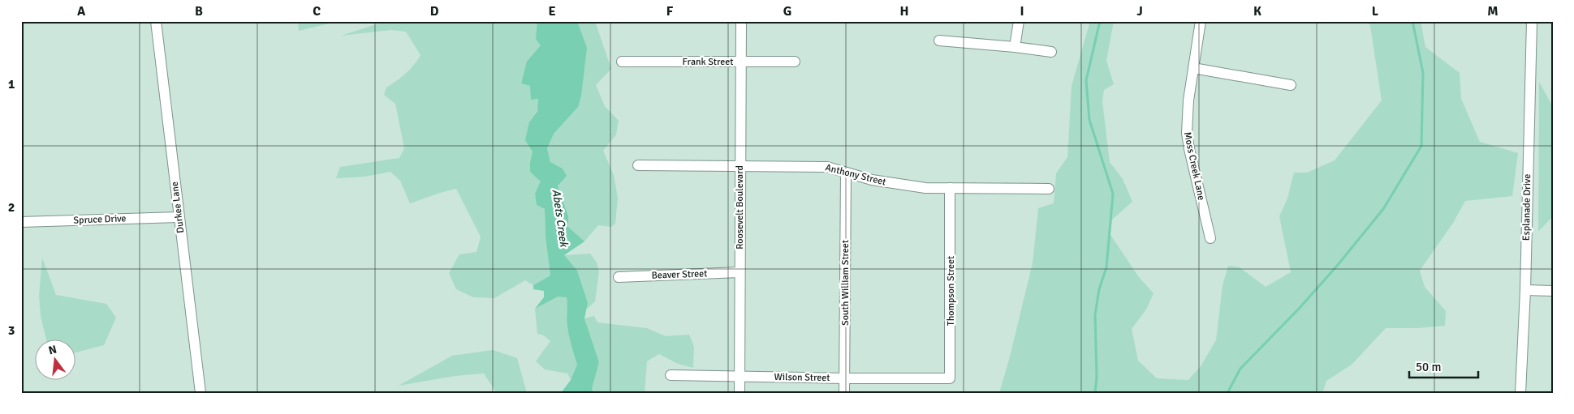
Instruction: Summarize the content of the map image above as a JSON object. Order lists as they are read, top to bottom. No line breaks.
{"streets":{"street":["Frank Street","Moss Creek Lane","Anthony Street","Durkee Lane","Roosevelt Boulevard","Esplanade Drive","Spruce Drive","Beaver Street","South William Street","Thompson Street","Wilson Street"]},"crossings":[["Frank Street","Roosevelt Boulevard"],["Anthony Street","Roosevelt Boulevard"],["Anthony Street","South William Street"],["Anthony Street","Thompson Street"],["Durkee Lane","Spruce Drive"],["Roosevelt Boulevard","Beaver Street"],["Roosevelt Boulevard","Wilson Street"],["South William Street","Wilson Street"],["Thompson Street","Wilson Street"]],"water":["Abets Creek"],"scale_bar":"50 m","north":"top","grid":{"columns":["A","B","C","D","E","F","G","H","I","J","K","L","M"],"rows":["1","2","3"]}}
